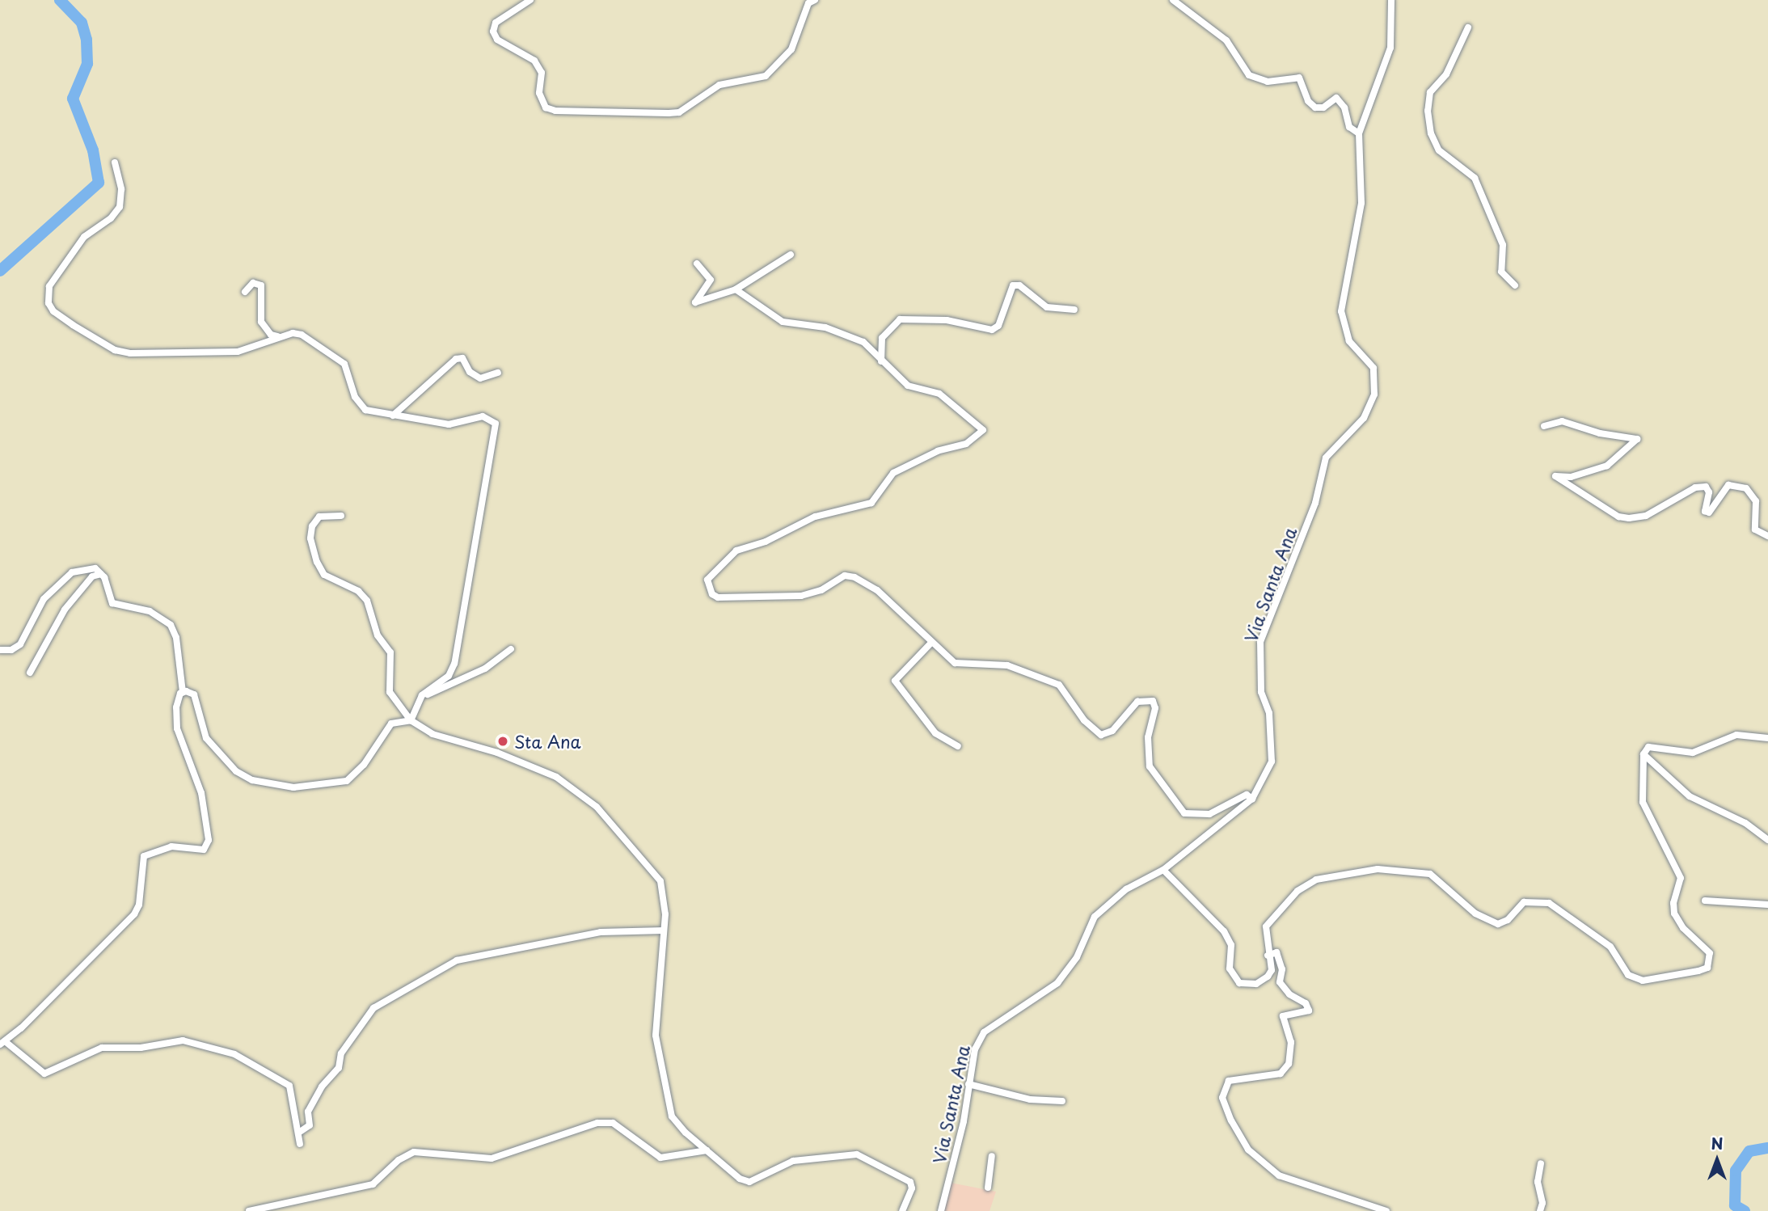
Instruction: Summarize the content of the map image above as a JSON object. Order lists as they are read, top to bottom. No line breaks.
{"streets":{"street":["Via Santa Ana"]},"places":["Sta Ana"],"north":"top"}
